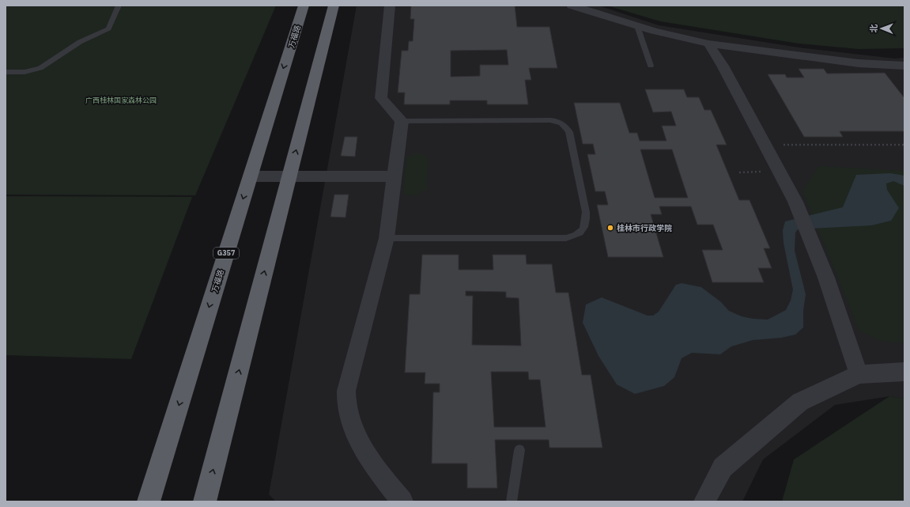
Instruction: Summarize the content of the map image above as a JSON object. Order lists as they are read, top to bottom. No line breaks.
{"streets":{"highway":["万福路","G357"]},"parks":["广西桂林国家森林公园"],"places":["桂林市行政学院"],"north":"left"}
